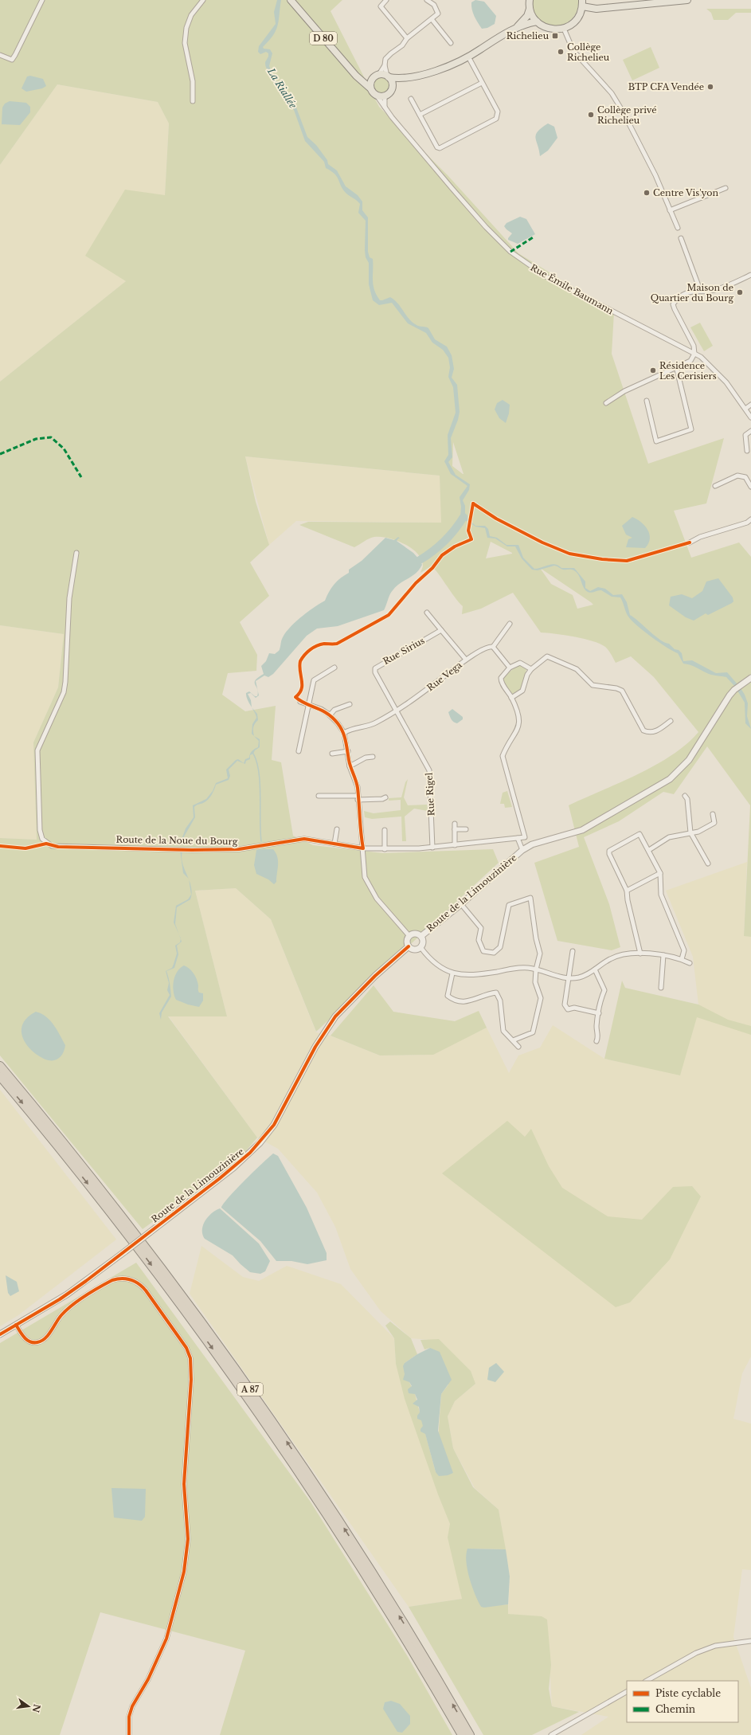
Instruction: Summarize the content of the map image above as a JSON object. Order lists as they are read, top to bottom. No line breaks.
{"streets":{"highway":["A 87"],"main road":["D 80"],"street":["Rue Émile Baumann","Rue Sirius","Rue Vega","Rue Rigel","Route de la Noue du Bourg","Route de la Limouzinière"]},"crossings":[["D 80","Rue Émile Baumann"],["Rue Sirius","Rue Vega"],["Rue Sirius","Rue Rigel"],["Rue Vega","Rue Rigel"],["Rue Rigel","Route de la Noue du Bourg"]],"water":["La Riallée"],"places":{"transit":["Richelieu"],"other":["Collège Richelieu","BTP CFA Vendée","Collège privé Richelieu","Centre Vis'yon","Maison de Quartier du Bourg","Résidence Les Cerisiers"]},"legend":["Piste cyclable","Chemin"],"north":"right"}
